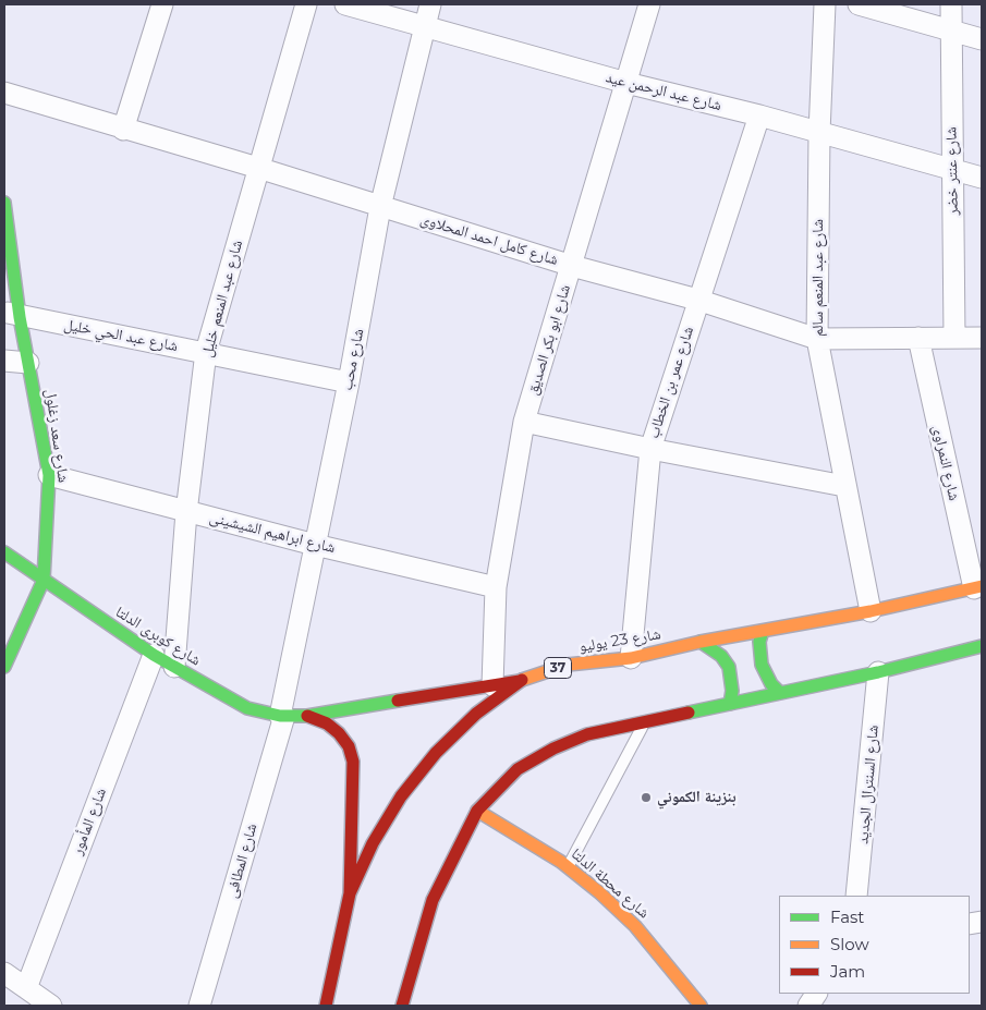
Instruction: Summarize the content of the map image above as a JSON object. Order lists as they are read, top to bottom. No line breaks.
{"streets":{"main road":["شارع سعد زغلول","شارع كوبرى الدلتا","شارع 23 يوليو","37","شارع محطة الدلتا"],"street":["شارع عبد الرحمن عيد","شارع عنتر خضر","شارع كامل احمد المحلاوى","شارع عبد المنعم سالم","شارع عبد المنعم خليل","شارع عبد الحي خليل","شارع ابو بكر الصديق","شارع محب","شارع عمر بن الخطاب","شارع النمراوى","شارع ابراهيم الشيشينى","شارع السنترال الجديد","شارع المأمور","شارع المطافى"]},"crossings":[["شارع عبد الرحمن عيد","شارع عنتر خضر"],["شارع عبد الرحمن عيد","شارع عبد المنعم سالم"],["شارع عبد الرحمن عيد","شارع ابو بكر الصديق"],["شارع عبد الرحمن عيد","شارع محب"],["شارع عبد الرحمن عيد","شارع عمر بن الخطاب"],["شارع عنتر خضر","شارع كامل احمد المحلاوى"],["شارع كامل احمد المحلاوى","شارع عبد المنعم سالم"],["شارع كامل احمد المحلاوى","شارع عبد المنعم خليل"],["شارع كامل احمد المحلاوى","شارع ابو بكر الصديق"],["شارع كامل احمد المحلاوى","شارع محب"],["شارع كامل احمد المحلاوى","شارع عمر بن الخطاب"],["شارع كامل احمد المحلاوى","شارع النمراوى"],["شارع عبد المنعم سالم","شارع 23 يوليو"],["شارع عبد المنعم خليل","شارع عبد الحي خليل"],["شارع عبد المنعم خليل","شارع ابراهيم الشيشينى"],["شارع عبد المنعم خليل","شارع كوبرى الدلتا"],["شارع عبد الحي خليل","شارع محب"],["شارع عبد الحي خليل","شارع سعد زغلول"],["شارع ابو بكر الصديق","شارع ابراهيم الشيشينى"],["شارع ابو بكر الصديق","شارع كوبرى الدلتا"],["شارع محب","شارع ابراهيم الشيشينى"],["شارع محب","شارع كوبرى الدلتا"],["شارع محب","شارع المطافى"],["شارع عمر بن الخطاب","شارع 23 يوليو"],["شارع سعد زغلول","شارع ابراهيم الشيشينى"],["شارع سعد زغلول","شارع كوبرى الدلتا"],["شارع النمراوى","شارع 23 يوليو"],["شارع كوبرى الدلتا","شارع 23 يوليو"],["شارع كوبرى الدلتا","شارع المأمور"],["شارع كوبرى الدلتا","شارع المطافى"]],"places":["بنزينة الكموني"],"legend":["Fast","Slow","Jam"]}
